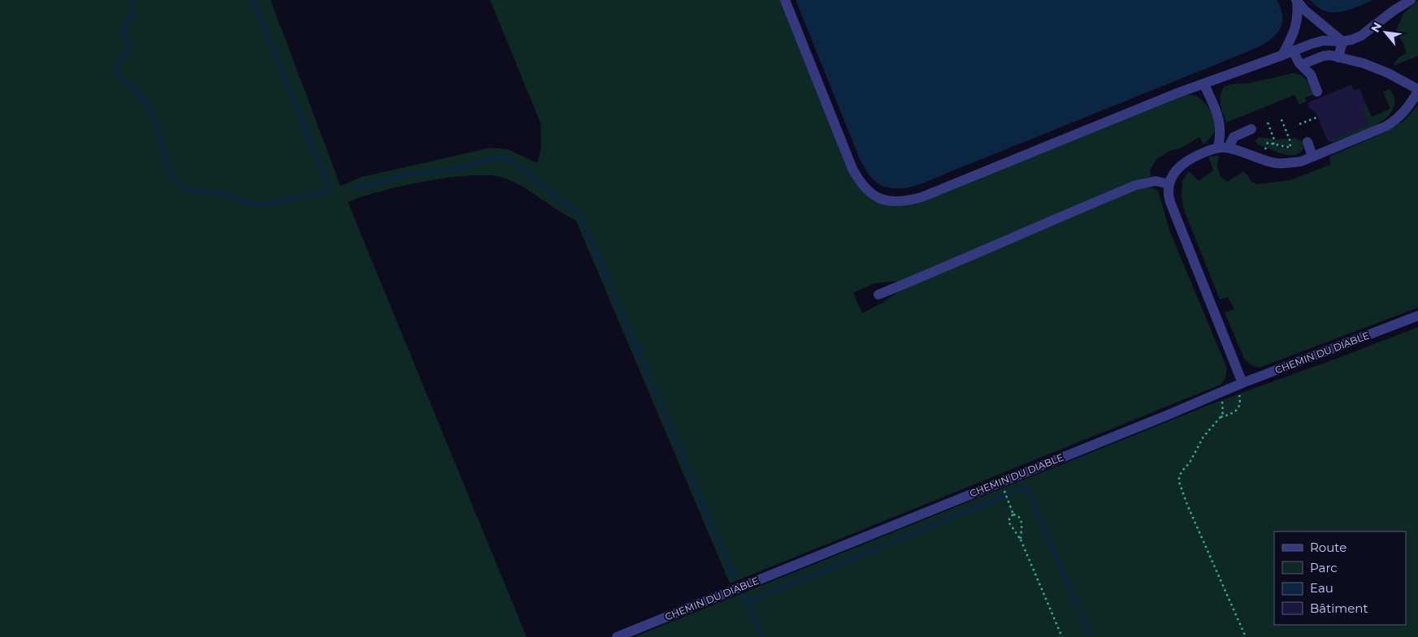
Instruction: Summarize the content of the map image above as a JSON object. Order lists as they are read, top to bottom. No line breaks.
{"streets":{"street":["CHEMIN DU DIABLE"]},"legend":["Route","Parc","Eau","Bâtiment"],"north":"top left"}
